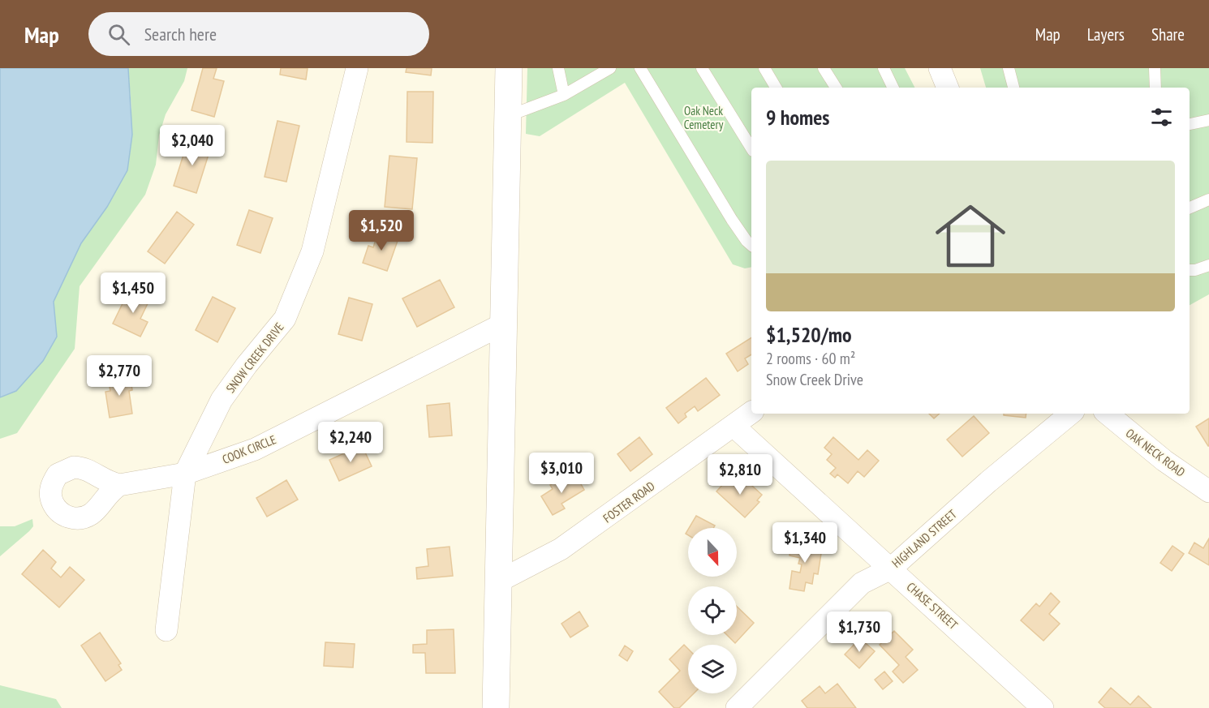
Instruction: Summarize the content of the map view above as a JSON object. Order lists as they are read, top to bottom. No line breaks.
{"streets":{"street":["SNOW CREEK DRIVE","COOK CIRCLE","OAK NECK ROAD","FOSTER ROAD","HIGHLAND STREET","CHASE STREET"]},"crossings":[["SNOW CREEK DRIVE","COOK CIRCLE"],["FOSTER ROAD","CHASE STREET"],["HIGHLAND STREET","CHASE STREET"]],"parks":["Oak Neck Cemetery"],"north":"bottom","page":{"header":"Map","search":"Search here","nav":["Map","Layers","Share"],"heading":"9 homes","price":["$2,040","$1,520","$1,450","$2,770","$2,240","$3,010","$2,810","$1,340","$1,730"],"list":[{"name":"$1,520/mo","note":"2 rooms · 60 m² · Snow Creek Drive"}]}}
